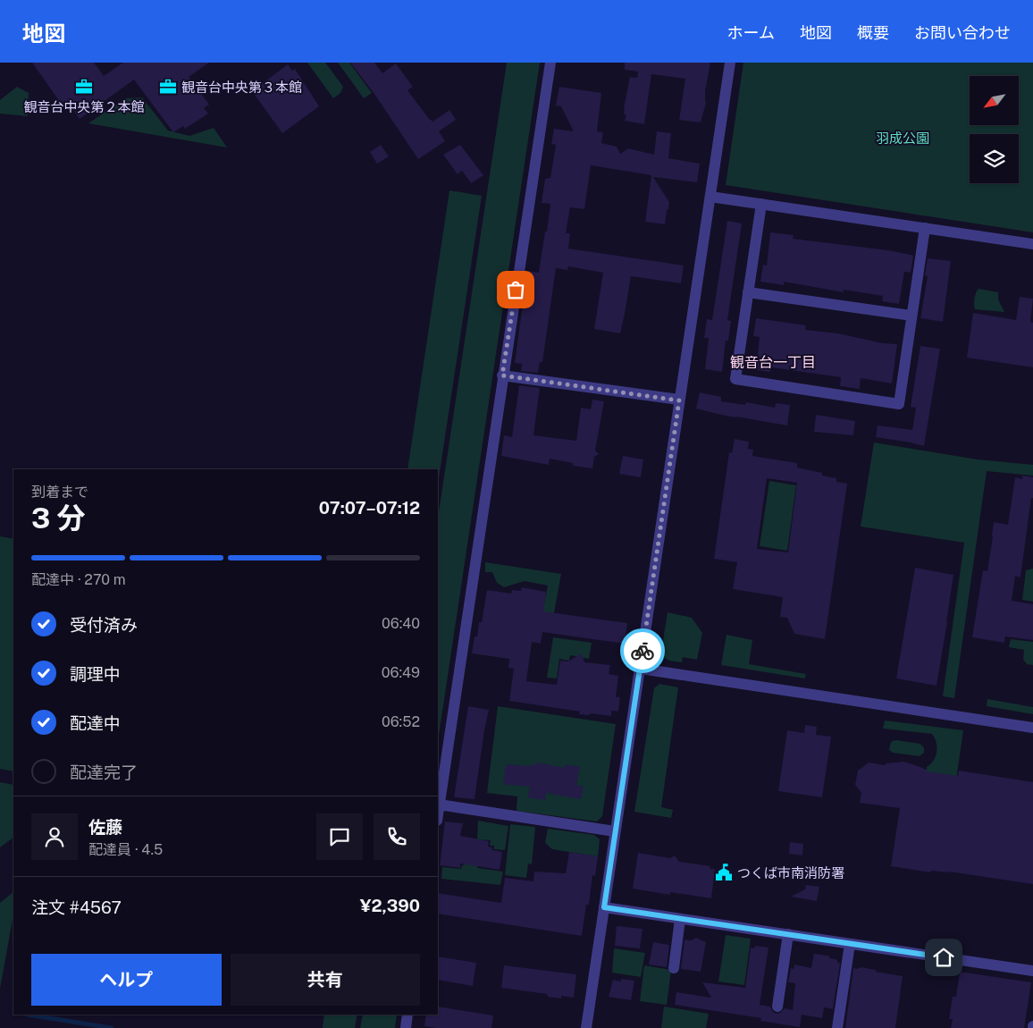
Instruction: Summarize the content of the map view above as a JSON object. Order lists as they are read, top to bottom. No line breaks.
{"districts":["観音台一丁目"],"parks":["羽成公園"],"places":{"office":["観音台中央第２本館","観音台中央第３本館"],"public building":["つくば市南消防署"]},"north":"bottom left","page":{"header":"地図","nav":["ホーム","地図","概要","お問い合わせ"],"heading":["3 分","到着まで","07:07–07:12"],"panel":["佐藤","配達員 · 4.5","注文 #4567","¥2,390"],"bar":"配達中 · 270 m","list":[["受付済み","06:40"],["調理中","06:49"],["配達中","06:52"],"配達完了"],"buttons":["ヘルプ","共有"]}}
